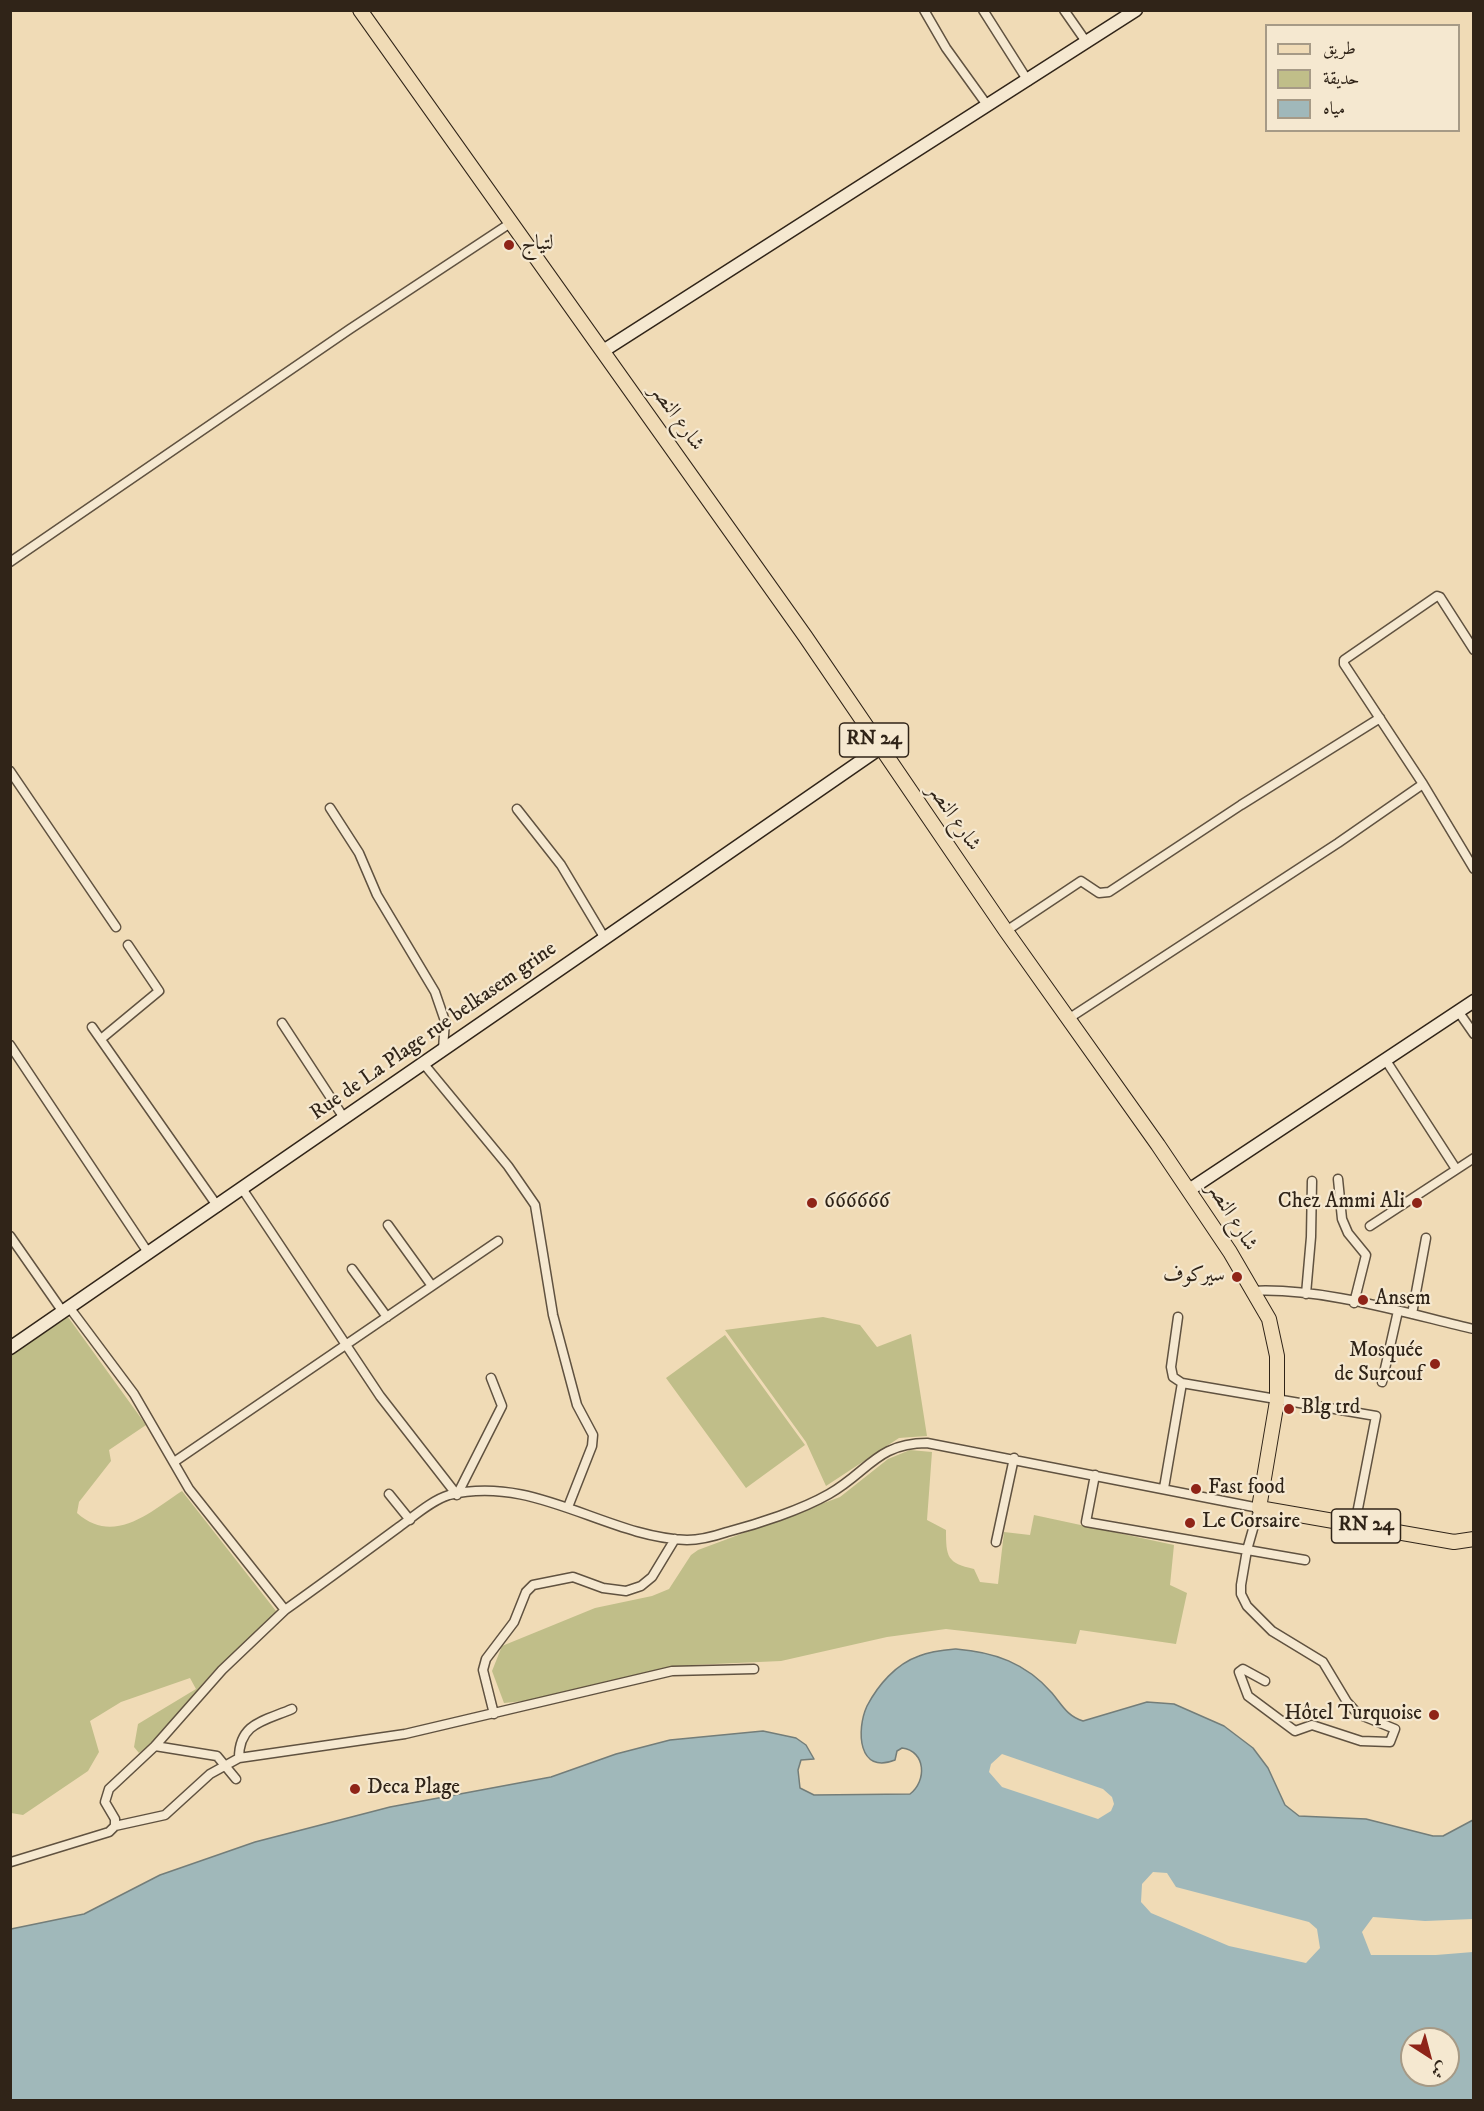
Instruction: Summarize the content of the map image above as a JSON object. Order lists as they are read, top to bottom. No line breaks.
{"streets":{"main road":["شارع النصر","RN 24"],"street":["Rue de La Plage rue belkasem grine"]},"crossings":[["شارع النصر","RN 24"],["شارع النصر","Rue de La Plage rue belkasem grine"]],"places":["لتياج","666666","Chez Ammi Ali","سيركوف","Ansem","Mosquée de Surcouf","Blg trd","Fast food","Le Corsaire","Hôtel Turquoise","Deca Plage"],"legend":["طريق","حديقة","مياه"],"north":"bottom right"}
